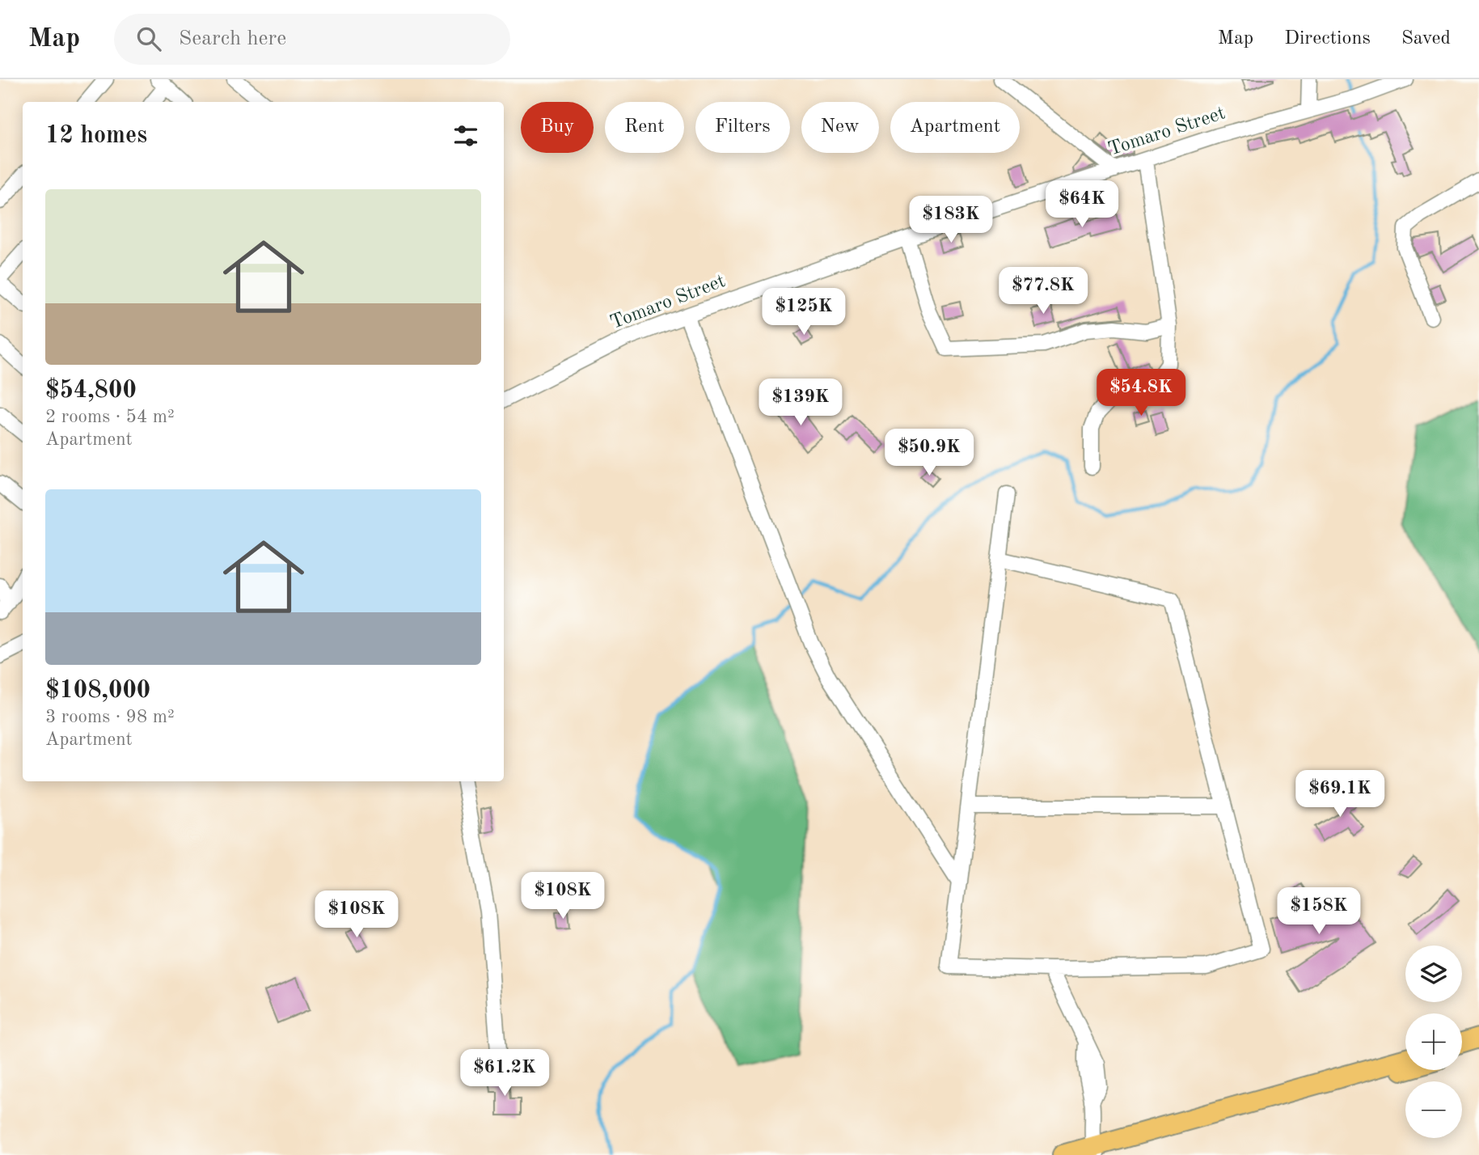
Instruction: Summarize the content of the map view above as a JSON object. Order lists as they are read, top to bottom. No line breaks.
{"streets":{"street":["Tomaro Street"]},"page":{"header":"Map","search":"Search here","nav":["Map","Directions","Saved"],"chip":["Buy","Rent","Filters","New","Apartment"],"heading":"12 homes","list":[{"name":"$54,800","note":"2 rooms · 54 m² · Apartment"},{"name":"$108,000","note":"3 rooms · 98 m² · Apartment"}],"price":["$64K","$183K","$77.8K","$125K","$54.8K","$139K","$50.9K","$69.1K","$108K","$158K","$108K","$61.2K"],"map_buttons":["+","−"]}}
